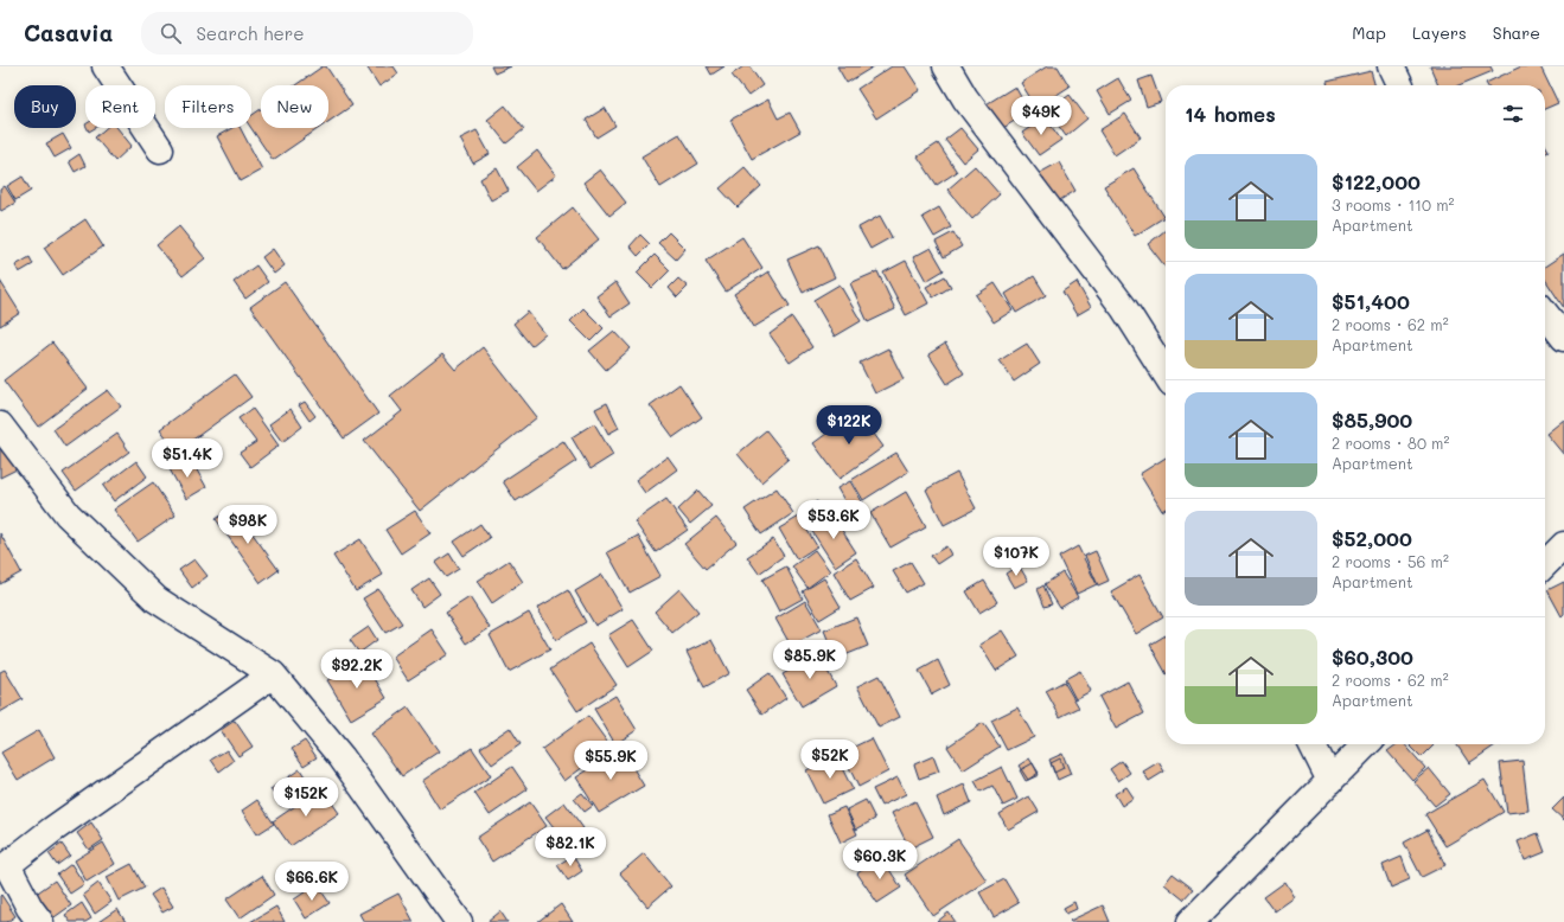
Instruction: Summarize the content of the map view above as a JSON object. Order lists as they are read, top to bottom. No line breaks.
{"page":{"header":"Casavia","search":"Search here","nav":["Map","Layers","Share"],"chip":["Buy","Rent","Filters","New"],"heading":"14 homes","price":["$49K","$122K","$51.4K","$53.6K","$98K","$107K","$85.9K","$92.2K","$52K","$55.9K","$152K","$82.1K","$60.3K","$66.6K"],"list":[{"name":"$122,000","note":"3 rooms · 110 m² · Apartment"},{"name":"$51,400","note":"2 rooms · 62 m² · Apartment"},{"name":"$85,900","note":"2 rooms · 80 m² · Apartment"},{"name":"$52,000","note":"2 rooms · 56 m² · Apartment"},{"name":"$60,300","note":"2 rooms · 62 m² · Apartment"}]}}
